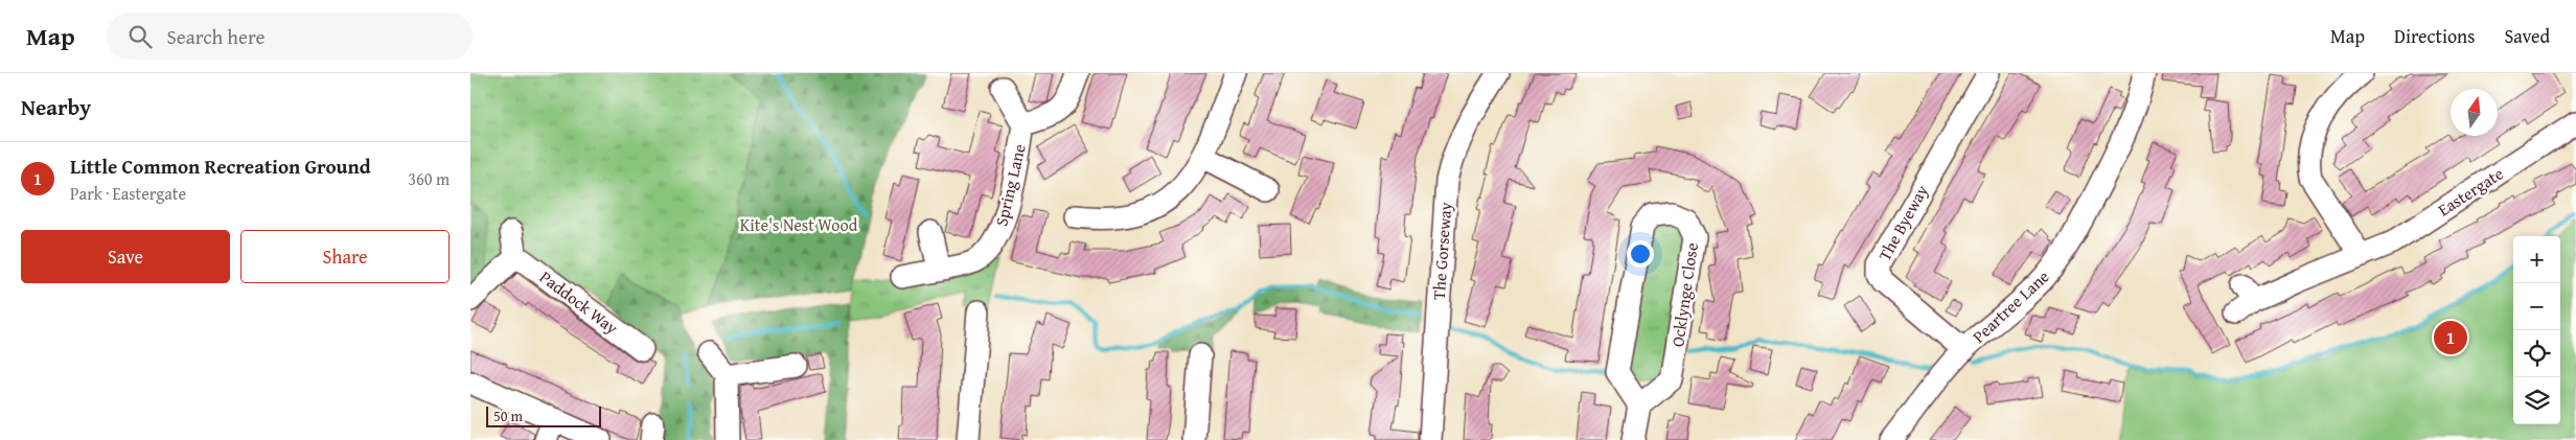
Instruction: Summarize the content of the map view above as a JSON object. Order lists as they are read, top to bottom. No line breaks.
{"streets":{"street":["Spring Lane","Eastergate","The Byeway","The Gorseway","Ocklynge Close","Paddock Way","Peartree Lane"]},"crossings":[["The Byeway","Peartree Lane"]],"parks":["Kite's Nest Wood"],"scale_bar":"50 m","north":"top","page":{"header":"Map","search":"Search here","nav":["Map","Directions","Saved"],"heading":"Nearby","list":[{"mark":"1","name":"Little Common Recreation Ground","note":"Park · Eastergate","value":"360 m"}],"buttons":["Save","Share"],"map_buttons":["+","−"],"pins":"1","scale":"50 m"}}
